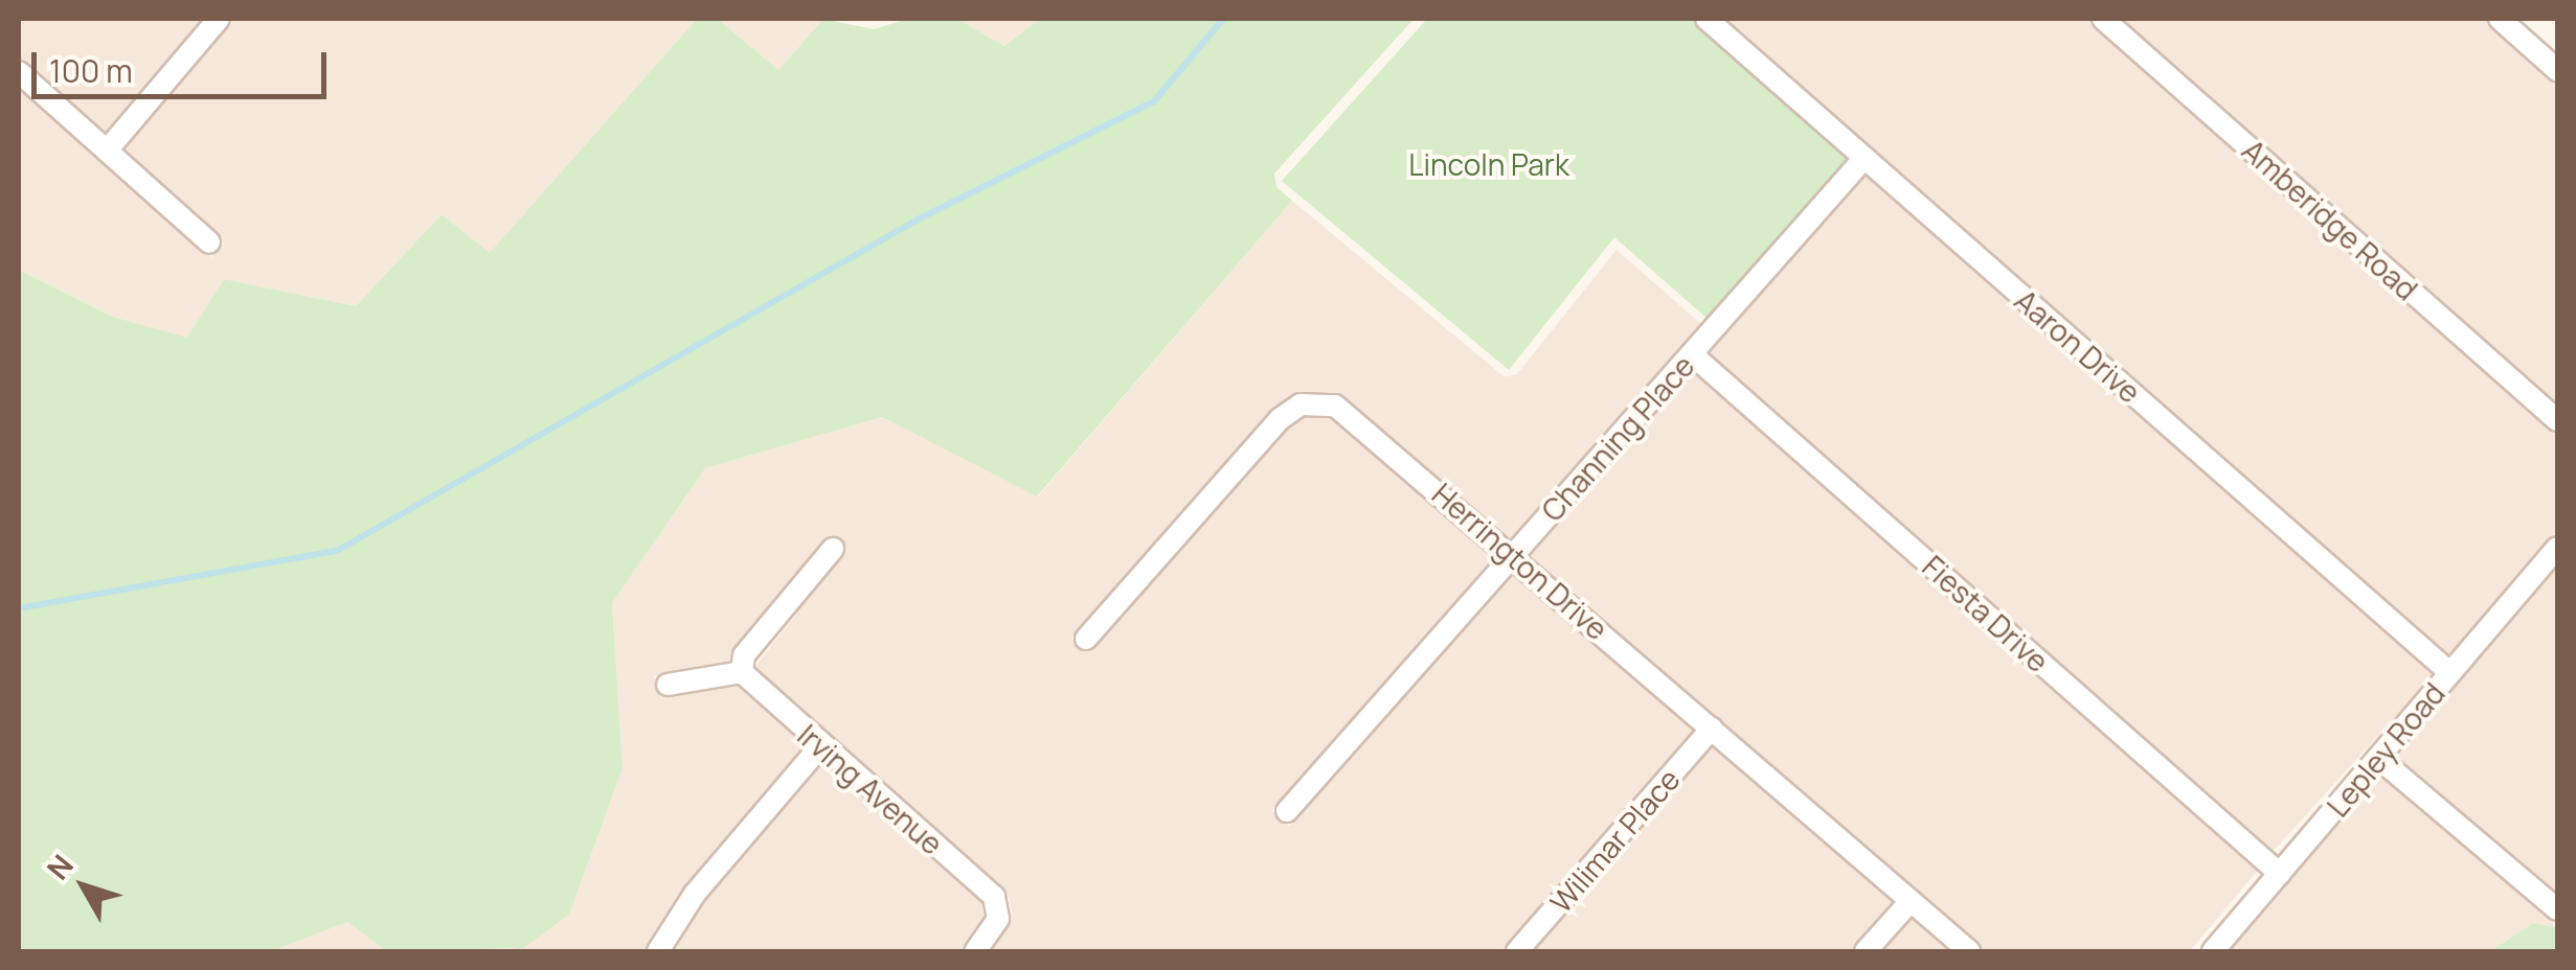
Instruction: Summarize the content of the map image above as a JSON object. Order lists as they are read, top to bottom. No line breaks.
{"streets":{"street":["Amberidge Road","Aaron Drive","Channing Place","Herrington Drive","Fiesta Drive","Lepley Road","Irving Avenue","Wilimar Place"]},"crossings":[["Aaron Drive","Channing Place"],["Aaron Drive","Lepley Road"],["Channing Place","Herrington Drive"],["Channing Place","Fiesta Drive"],["Herrington Drive","Wilimar Place"],["Fiesta Drive","Lepley Road"]],"parks":["Lincoln Park"],"scale_bar":"100 m","north":"top left"}
